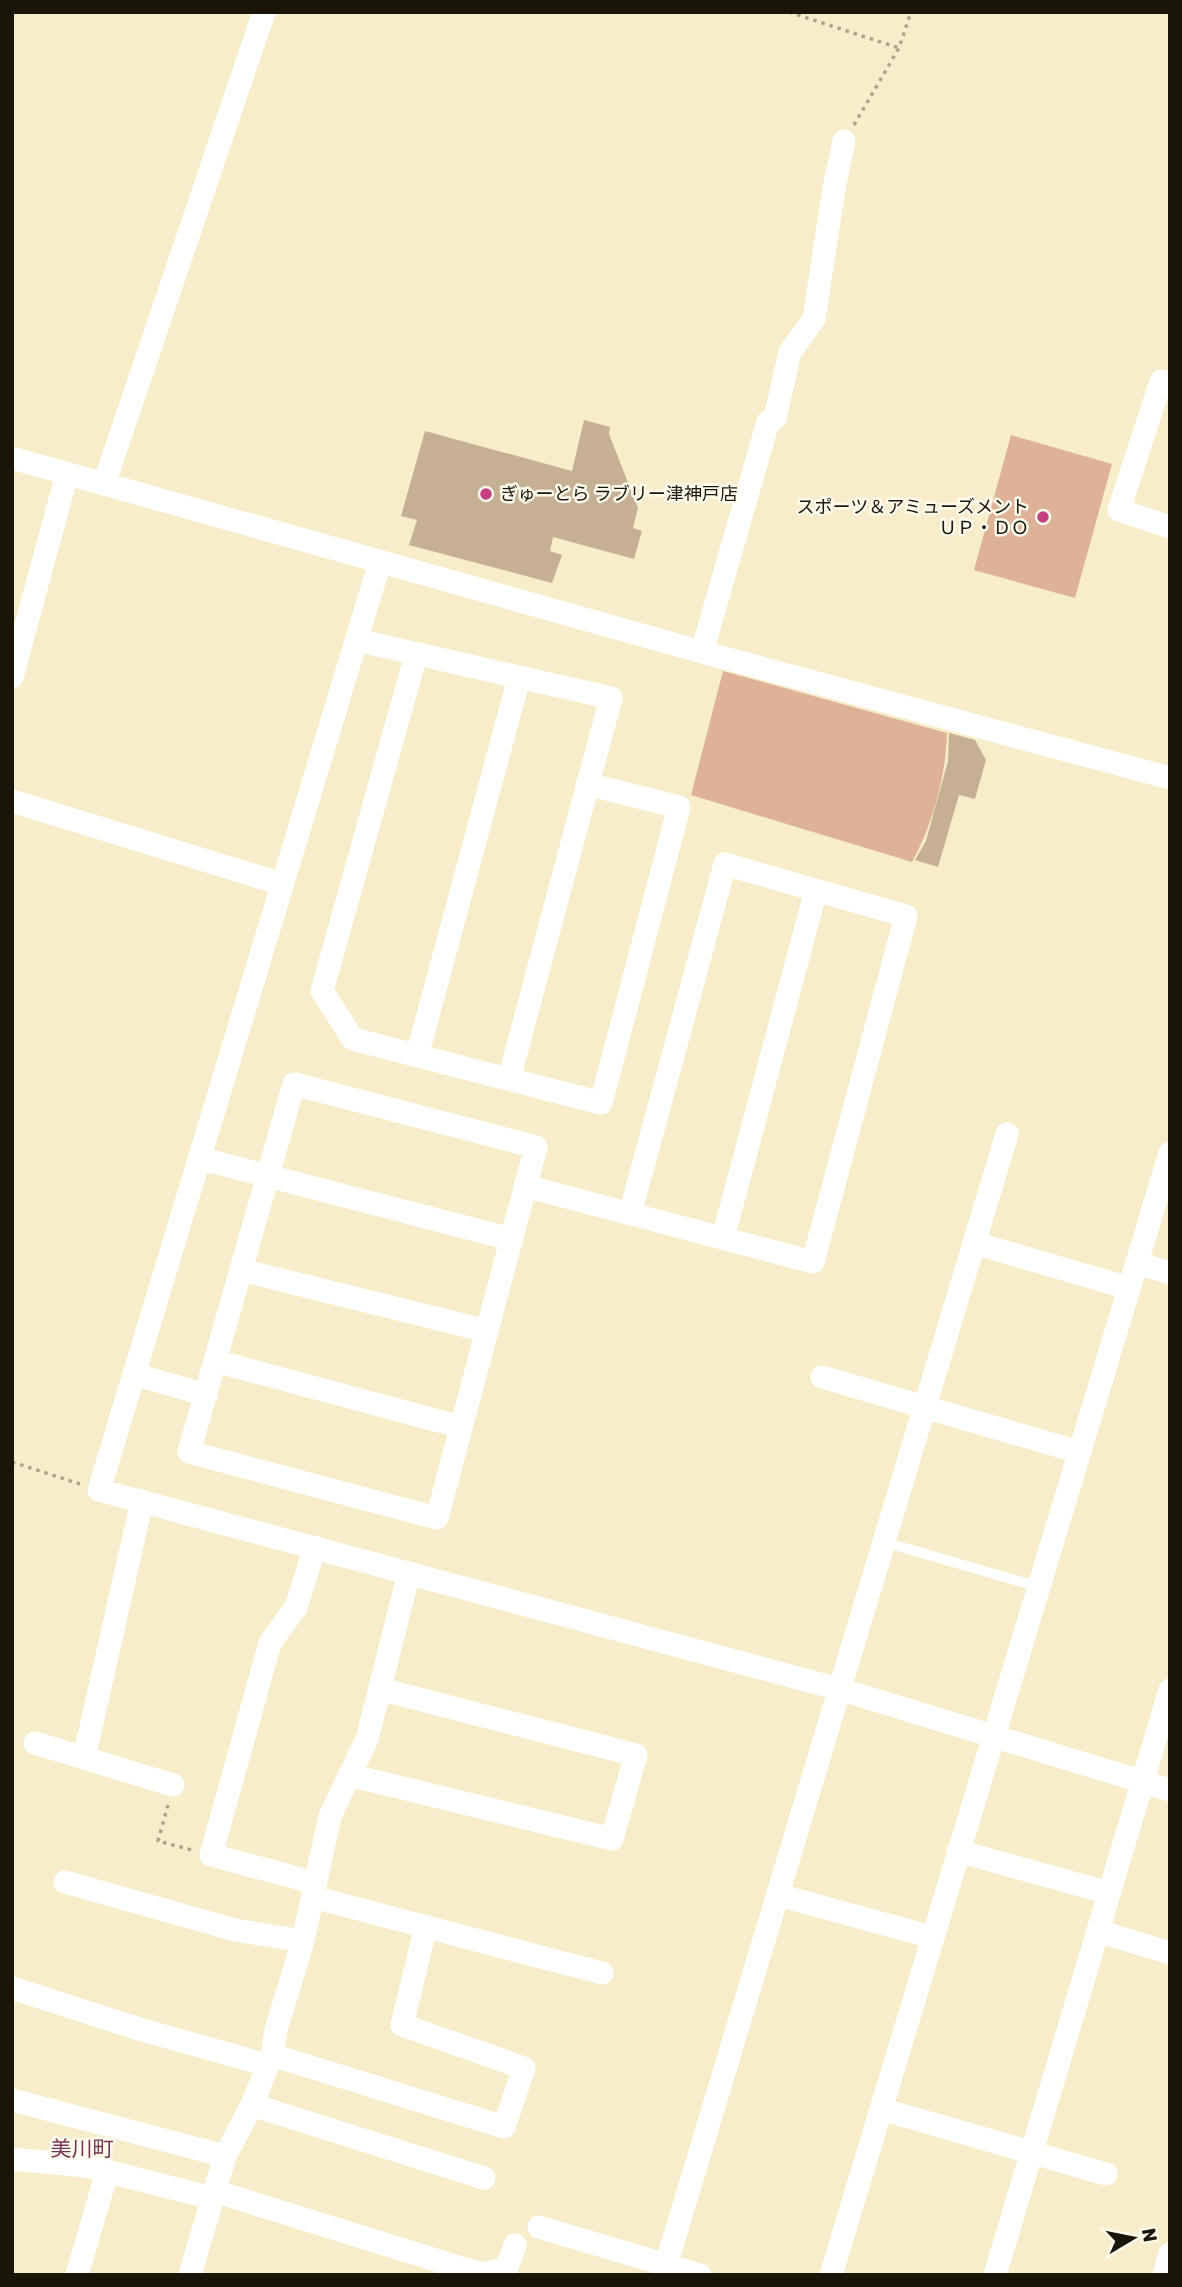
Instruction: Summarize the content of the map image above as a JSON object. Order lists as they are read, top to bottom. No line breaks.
{"districts":["美川町"],"places":["ぎゅーとら ラブリー津神戸店","スポーツ＆アミューズメント ＵＰ・ＤＯ"],"north":"right"}
